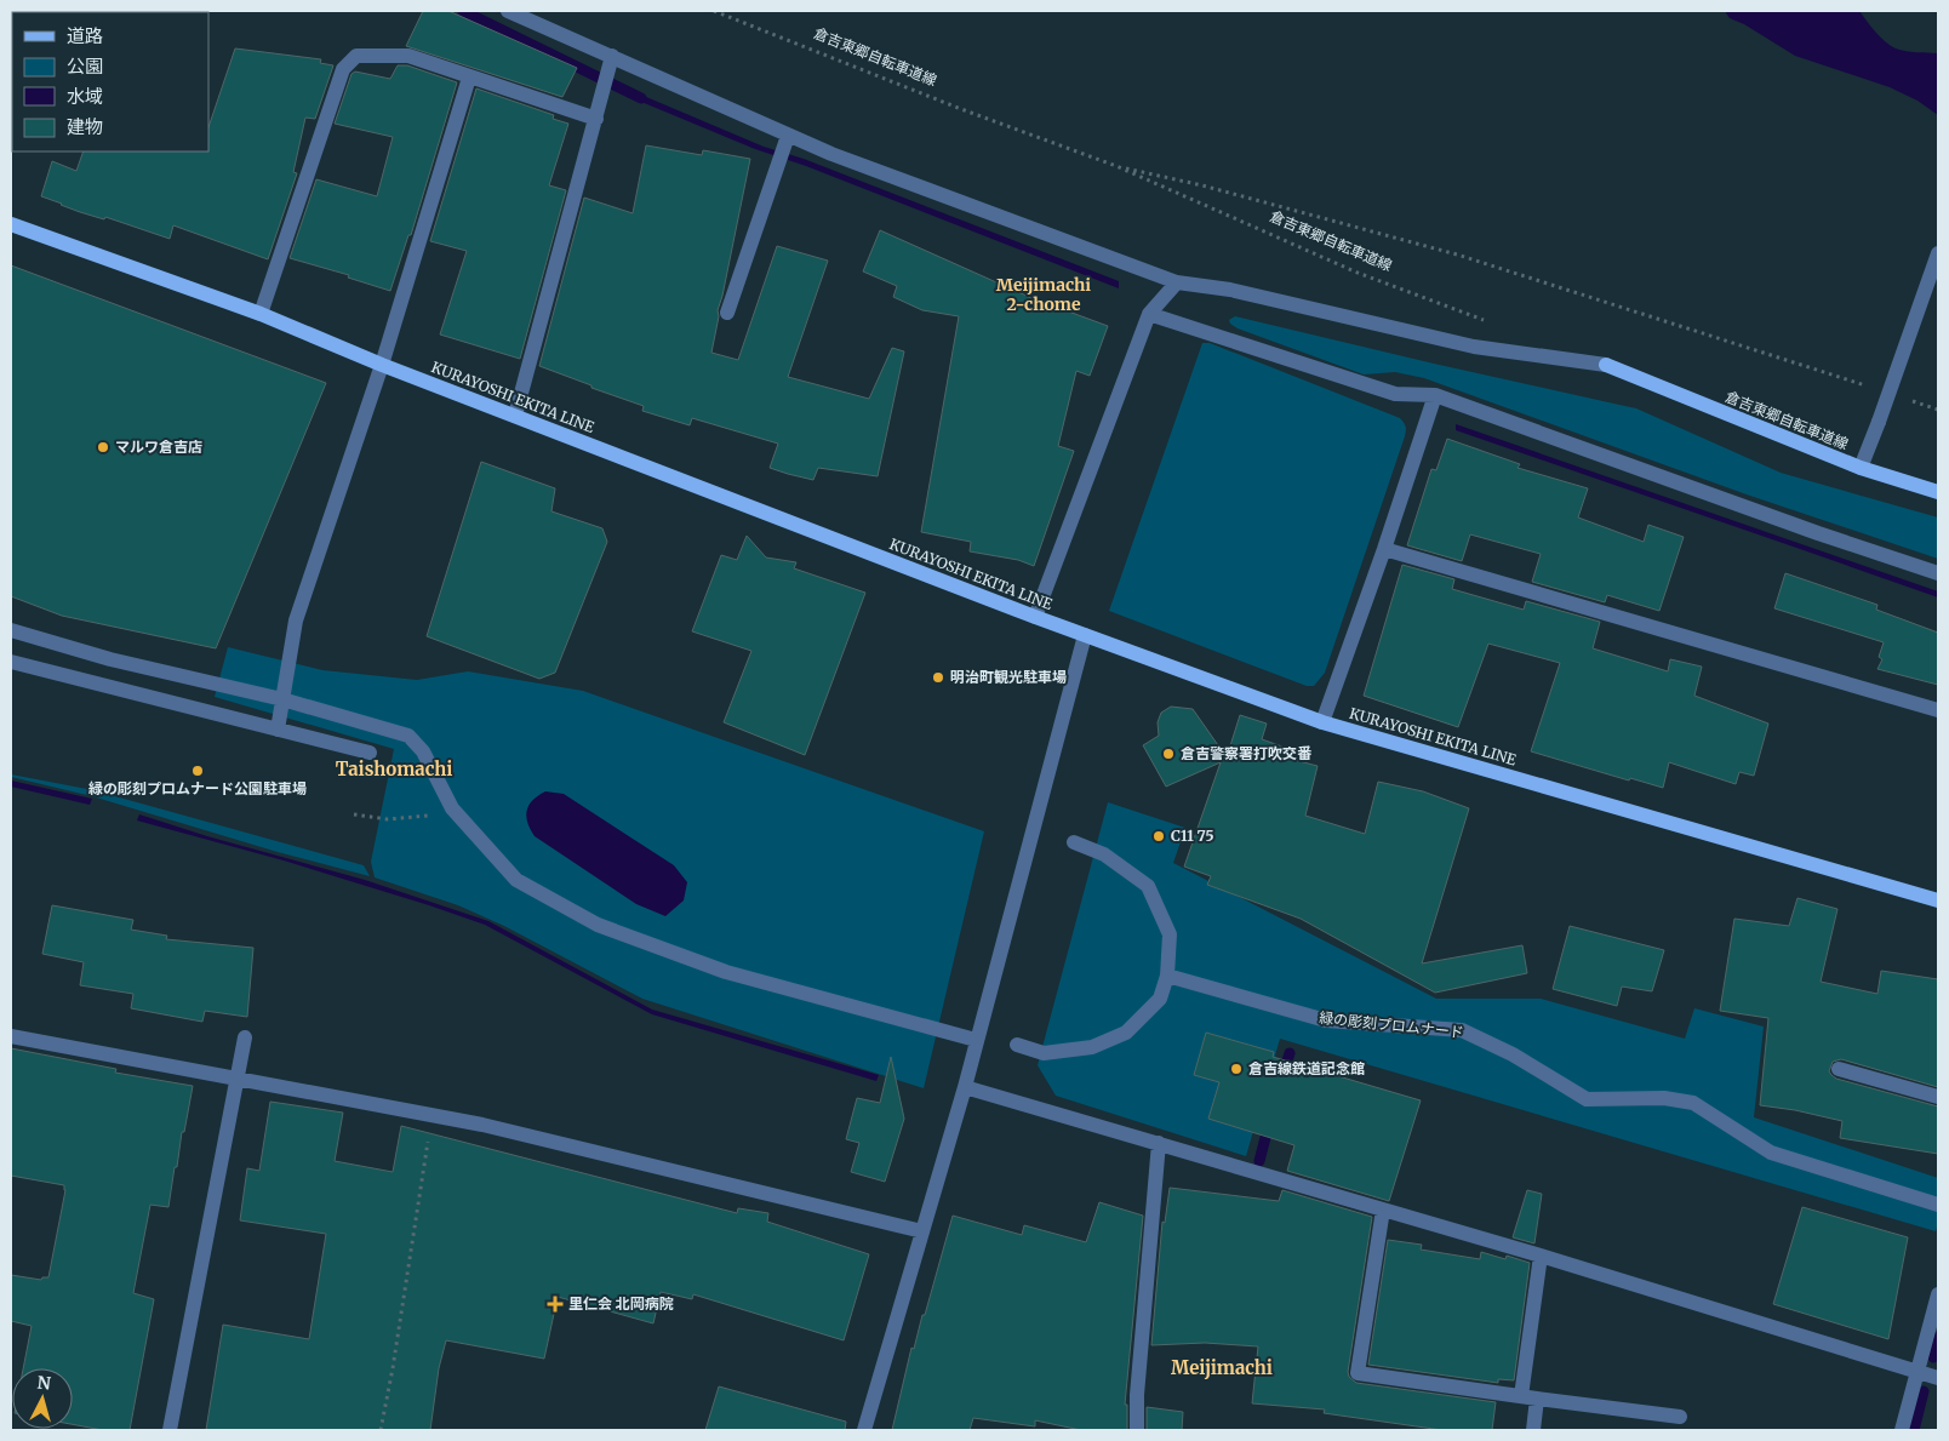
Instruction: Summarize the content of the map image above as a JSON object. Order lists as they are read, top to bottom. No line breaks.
{"streets":{"main road":["倉吉東郷自転車道線","KURAYOSHI EKITA LINE"],"street":["緑の彫刻プロムナード"]},"districts":["Meijimachi 2-chome","Taishomachi","Meijimachi"],"places":{"other":["マルワ倉吉店","明治町観光駐車場","倉吉警察署打吹交番","緑の彫刻プロムナード公園駐車場","C11 75","倉吉線鉄道記念館"],"health":["里仁会 北岡病院"]},"legend":["道路","公園","水域","建物"],"north":"top"}
